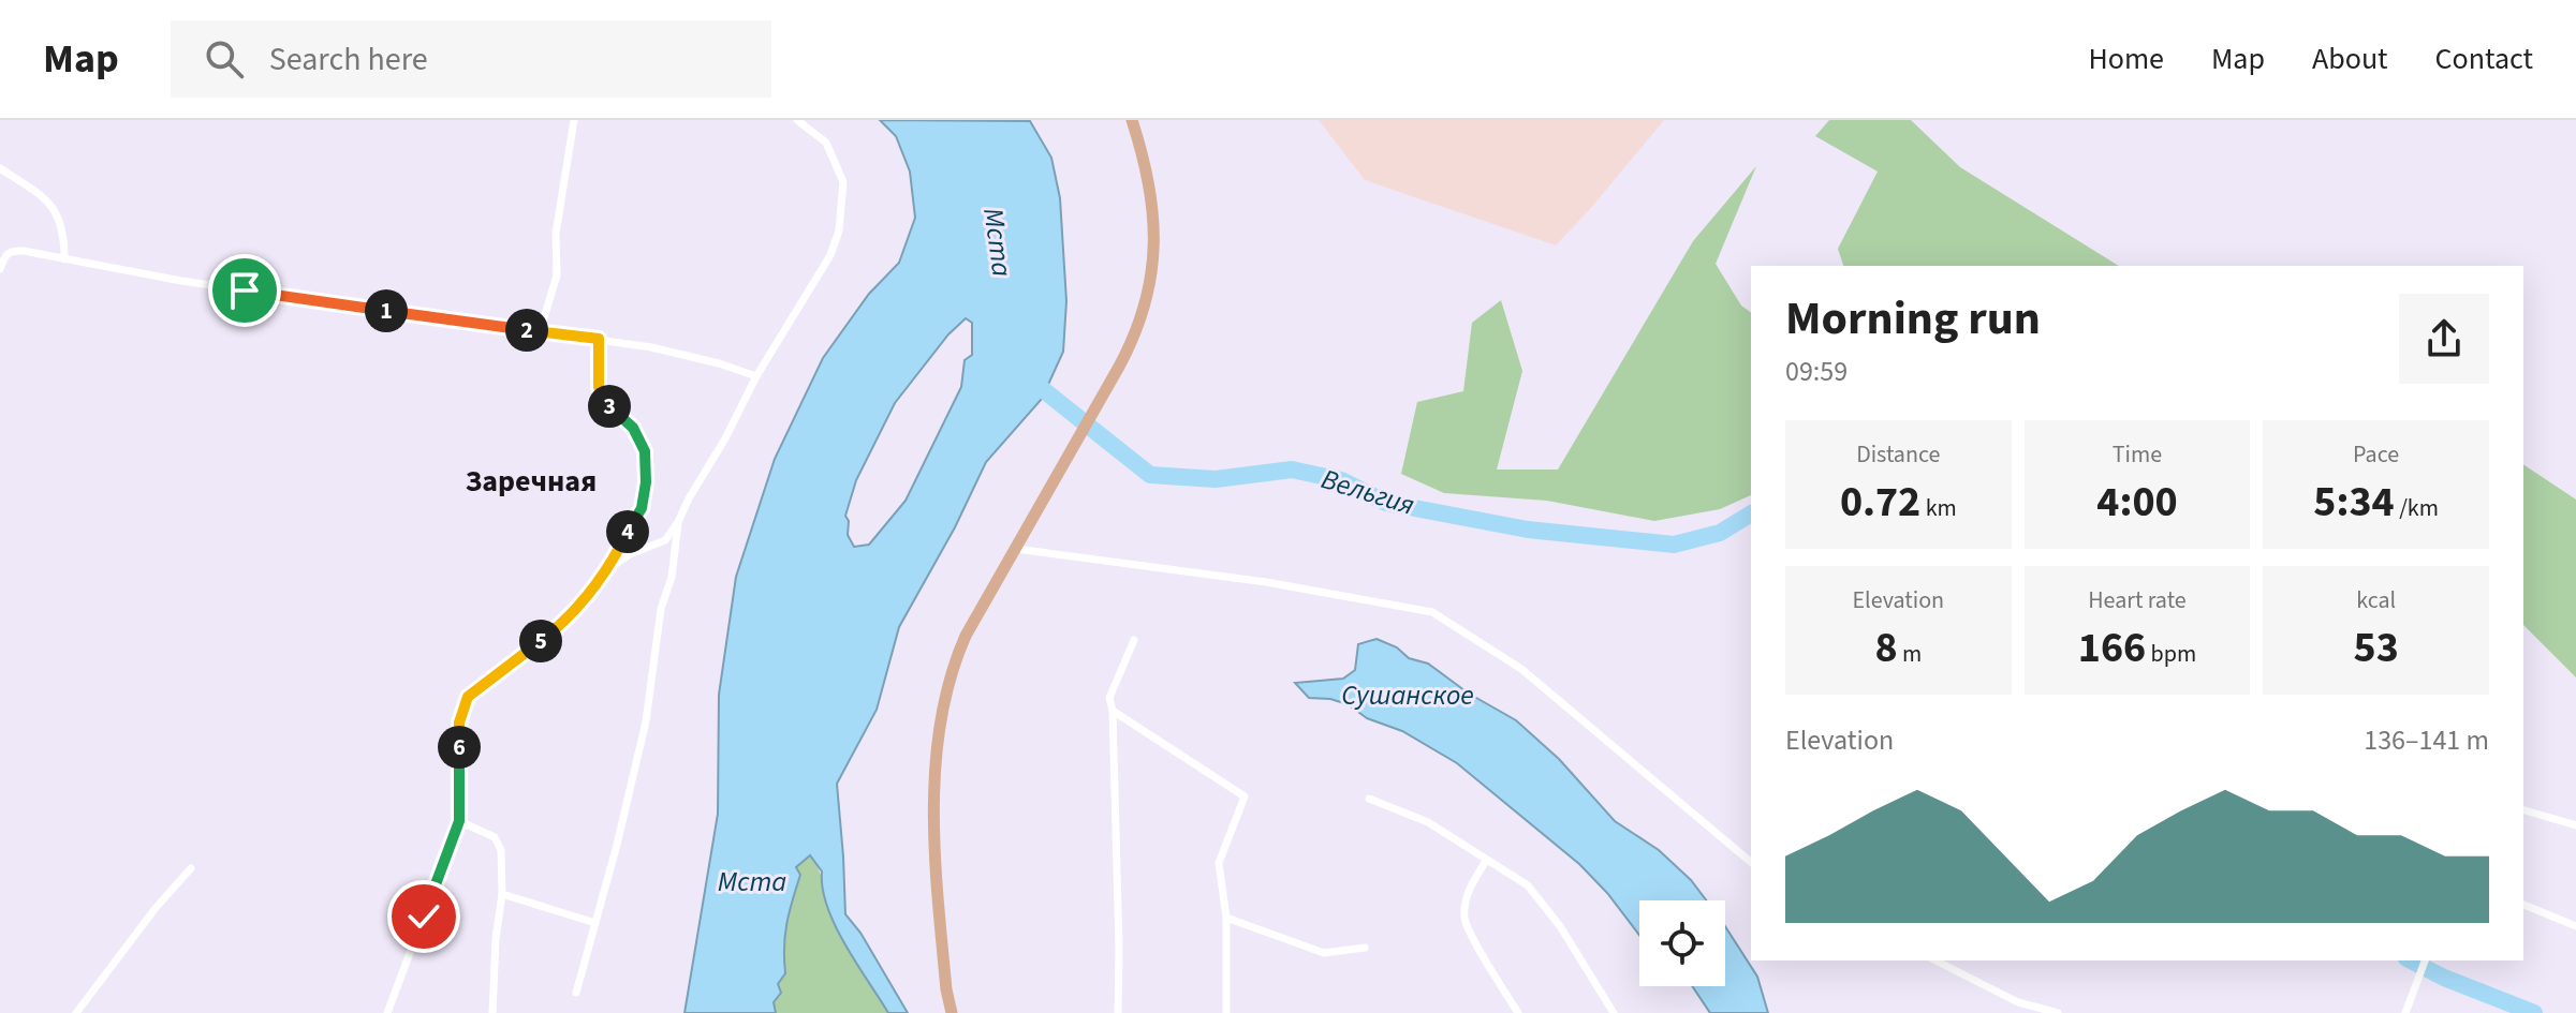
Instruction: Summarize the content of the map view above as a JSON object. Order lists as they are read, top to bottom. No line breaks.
{"districts":["Заречная"],"water":["Мста","Вельгия","Сушанское"],"page":{"header":"Map","search":"Search here","nav":["Home","Map","About","Contact"],"heading":["Morning run","09:59"],"pins":["1","2","3","4","5","6"],"stats":[["Distance","0.72 km"],["Time","4:00"],["Pace","5:34 /km"],["Elevation","8 m"],["Heart rate","166 bpm"],["kcal","53"]],"chart":["Elevation","136–141 m"]}}
